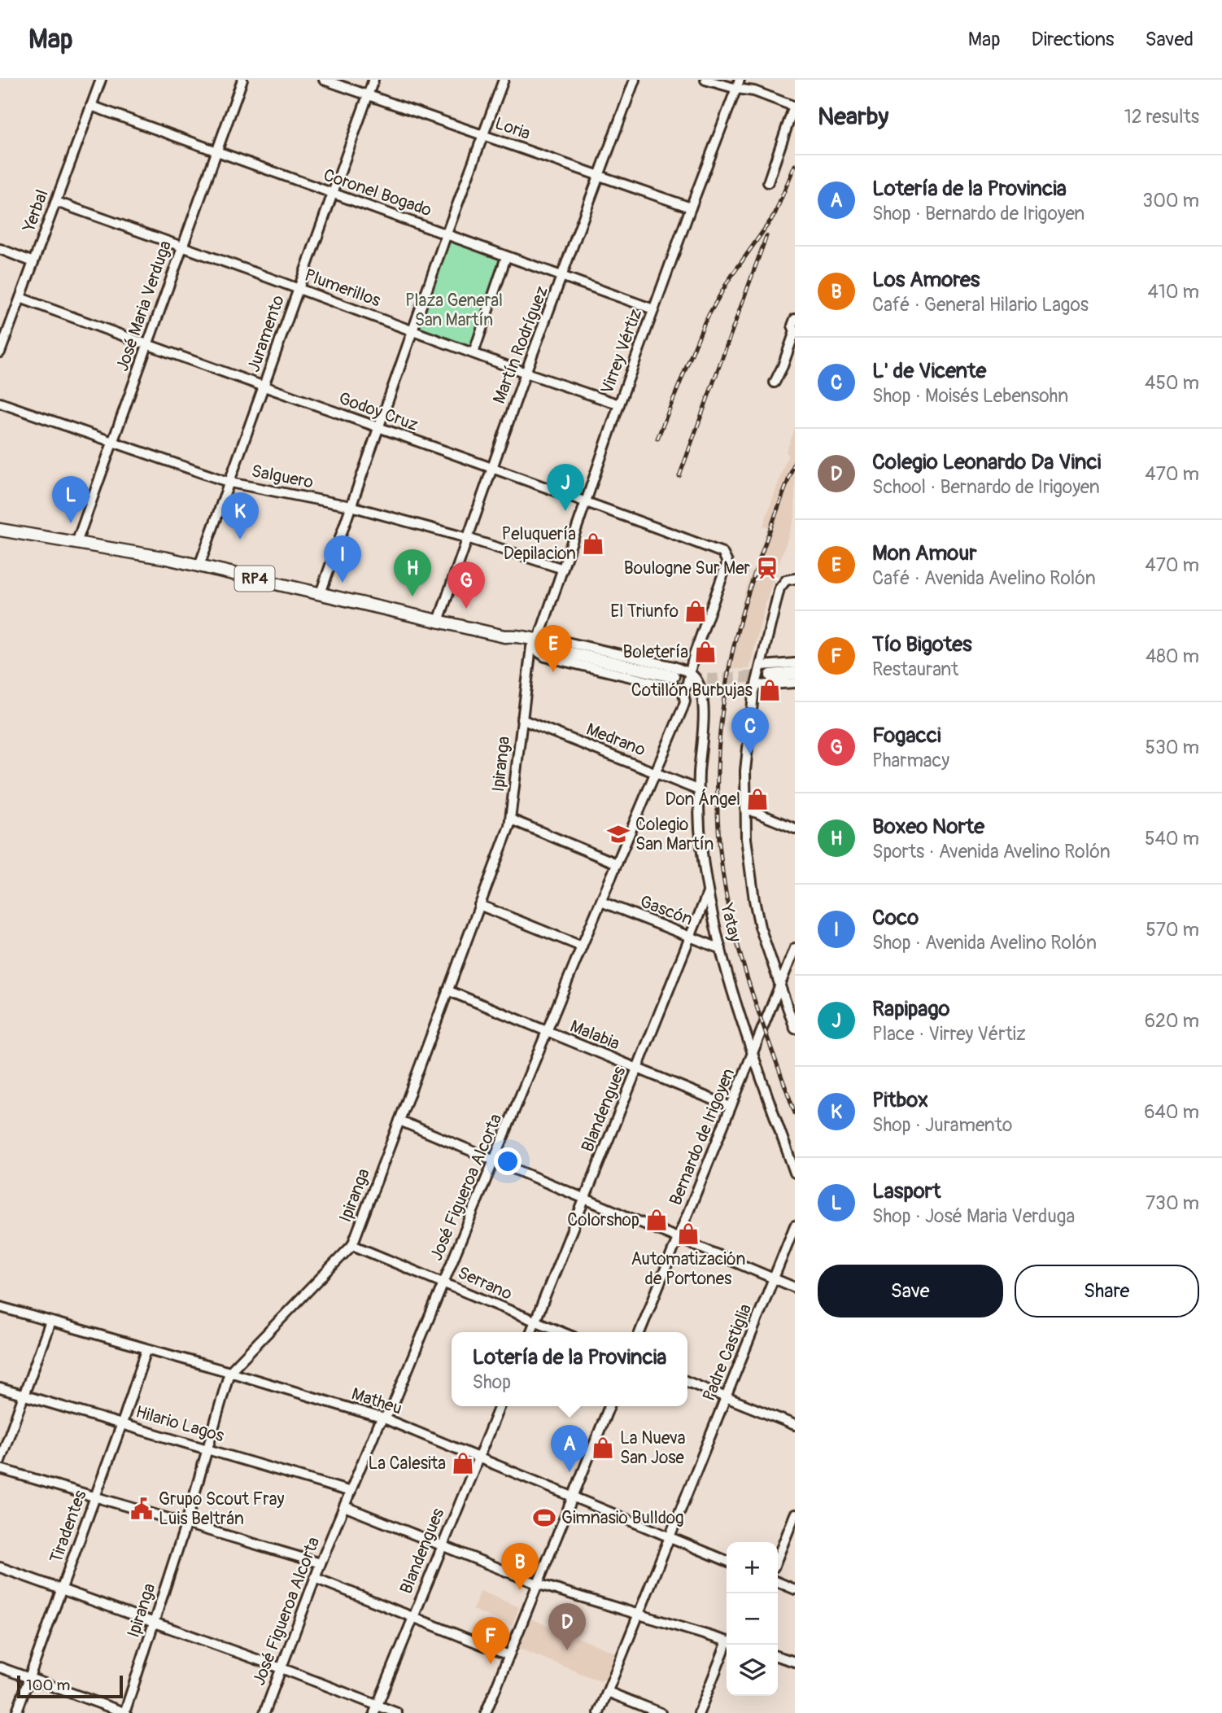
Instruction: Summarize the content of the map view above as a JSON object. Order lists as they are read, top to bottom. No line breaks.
{"streets":{"main road":["RP4"],"street":["Loria","Coronel Bogado","Yerbal","Plumerillos","José Maria Verduga","Juramento","Martín Rodríguez","Virrey Vértiz","Godoy Cruz","Salguero","Medrano","Ipiranga","Gascón","Yatay","Malabia","Blandengues","Bernardo de Irigoyen","José Figueroa Alcorta","Serrano","Padre Castiglia","Matheu","Hilario Lagos","Tiradentes"]},"crossings":[["Loria","Juramento"],["Loria","Martín Rodríguez"],["Loria","Virrey Vértiz"],["Coronel Bogado","Yerbal"],["Coronel Bogado","José Maria Verduga"],["Coronel Bogado","Juramento"],["Coronel Bogado","Martín Rodríguez"],["Coronel Bogado","Virrey Vértiz"],["Yerbal","Plumerillos"],["Yerbal","Godoy Cruz"],["Plumerillos","José Maria Verduga"],["Plumerillos","Juramento"],["Plumerillos","Martín Rodríguez"],["Plumerillos","Virrey Vértiz"],["José Maria Verduga","Godoy Cruz"],["José Maria Verduga","Salguero"],["José Maria Verduga","RP4"],["Juramento","Godoy Cruz"],["Juramento","Salguero"],["Juramento","RP4"],["Martín Rodríguez","Godoy Cruz"],["Martín Rodríguez","Salguero"],["Martín Rodríguez","RP4"],["Virrey Vértiz","Godoy Cruz"],["Virrey Vértiz","Salguero"],["Virrey Vértiz","RP4"],["Virrey Vértiz","Ipiranga"],["Godoy Cruz","José Figueroa Alcorta"],["RP4","Ipiranga"],["Medrano","Ipiranga"],["Medrano","Yatay"],["Medrano","José Figueroa Alcorta"],["Ipiranga","Malabia"],["Ipiranga","Serrano"],["Ipiranga","Matheu"],["Ipiranga","Hilario Lagos"],["Gascón","Yatay"],["Gascón","Blandengues"],["Gascón","José Figueroa Alcorta"],["Yatay","Blandengues"],["Yatay","Bernardo de Irigoyen"],["Yatay","José Figueroa Alcorta"],["Malabia","Blandengues"],["Malabia","Bernardo de Irigoyen"],["Malabia","José Figueroa Alcorta"],["Blandengues","Serrano"],["Blandengues","Matheu"],["José Figueroa Alcorta","Serrano"],["José Figueroa Alcorta","Matheu"],["José Figueroa Alcorta","Hilario Lagos"],["Padre Castiglia","Matheu"],["Matheu","Tiradentes"],["Hilario Lagos","Tiradentes"]],"parks":["Plaza General San Martín"],"places":{"shop":["Peluquería Depilacion","El Triunfo","Boletería","Cotillón Burbujas","Don Ángel","Colorshop","Automatización de Portones","La Nueva San Jose","La Calesita"],"station":["Boulogne Sur Mer"],"school or university":["Colegio San Martín"],"public building":["Grupo Scout Fray Luis Beltrán"],"sports":["Gimnasio Bulldog"]},"scale_bar":"100 m","page":{"header":"Map","nav":["Map","Directions","Saved"],"heading":["Nearby","12 results"],"list":[{"mark":"A","name":"Lotería de la Provincia","note":"Shop · Bernardo de Irigoyen","value":"300 m"},{"mark":"B","name":"Los Amores","note":"Café · General Hilario Lagos","value":"410 m"},{"mark":"C","name":"L' de Vicente","note":"Shop · Moisés Lebensohn","value":"450 m"},{"mark":"D","name":"Colegio Leonardo Da Vinci","note":"School · Bernardo de Irigoyen","value":"470 m"},{"mark":"E","name":"Mon Amour","note":"Café · Avenida Avelino Rolón","value":"470 m"},{"mark":"F","name":"Tío Bigotes","note":"Restaurant","value":"480 m"},{"mark":"G","name":"Fogacci","note":"Pharmacy","value":"530 m"},{"mark":"H","name":"Boxeo Norte","note":"Sports · Avenida Avelino Rolón","value":"540 m"},{"mark":"I","name":"Coco","note":"Shop · Avenida Avelino Rolón","value":"570 m"},{"mark":"J","name":"Rapipago","note":"Place · Virrey Vértiz","value":"620 m"},{"mark":"K","name":"Pitbox","note":"Shop · Juramento","value":"640 m"},{"mark":"L","name":"Lasport","note":"Shop · José Maria Verduga","value":"730 m"}],"pins":["J","L","K","I","H","G","E","C","A","B","D","F"],"buttons":["Save","Share"],"popup":["Lotería de la Provincia","Shop"],"map_buttons":["+","−"],"scale":"100 m"}}
